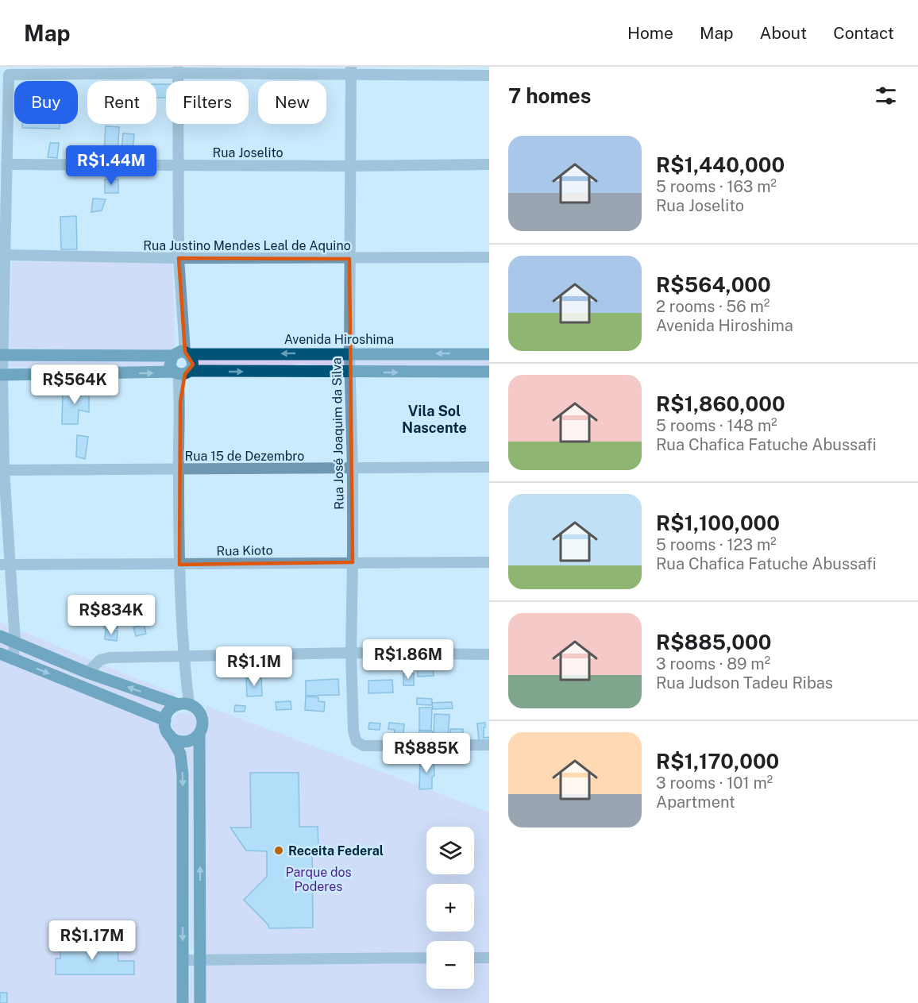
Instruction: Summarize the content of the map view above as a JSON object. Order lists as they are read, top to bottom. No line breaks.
{"streets":{"main road":["Avenida Hiroshima"],"street":["Rua Joselito","Rua Justino Mendes Leal de Aquino","Rua José Joaquim da Silva","Rua 15 de Dezembro","Rua Kioto"]},"crossings":[["Rua Joselito","Rua José Joaquim da Silva"],["Rua Justino Mendes Leal de Aquino","Rua José Joaquim da Silva"],["Avenida Hiroshima","Rua José Joaquim da Silva"],["Rua José Joaquim da Silva","Rua 15 de Dezembro"],["Rua José Joaquim da Silva","Rua Kioto"]],"districts":["Vila Sol Nascente"],"parks":["Parque dos Poderes"],"places":["Receita Federal"],"page":{"header":"Map","nav":["Home","Map","About","Contact"],"heading":"7 homes","chip":["Buy","Rent","Filters","New"],"list":[{"name":"R$1,440,000","note":"5 rooms · 163 m² · Rua Joselito"},{"name":"R$564,000","note":"2 rooms · 56 m² · Avenida Hiroshima"},{"name":"R$1,860,000","note":"5 rooms · 148 m² · Rua Chafica Fatuche Abussafi"},{"name":"R$1,100,000","note":"5 rooms · 123 m² · Rua Chafica Fatuche Abussafi"},{"name":"R$885,000","note":"3 rooms · 89 m² · Rua Judson Tadeu Ribas"},{"name":"R$1,170,000","note":"3 rooms · 101 m² · Apartment"}],"price":["R$1.44M","R$564K","R$834K","R$1.86M","R$1.1M","R$885K","R$1.17M"],"map_buttons":["+","−"]}}
